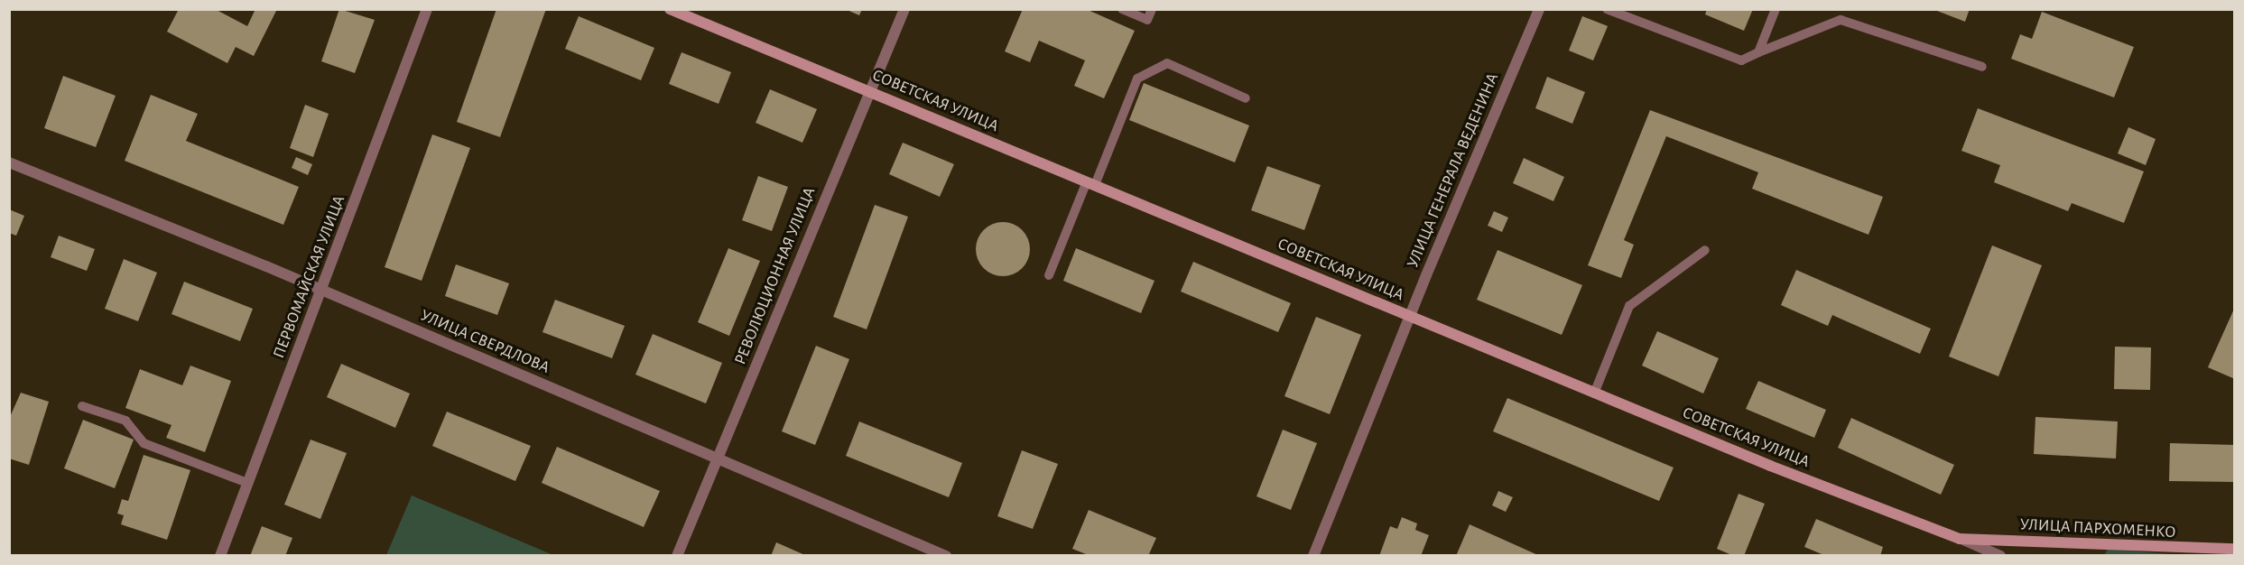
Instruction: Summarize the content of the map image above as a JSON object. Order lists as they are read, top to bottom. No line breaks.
{"streets":{"street":["СОВЕТСКАЯ УЛИЦА","УЛИЦА ГЕНЕРАЛА ВЕДЕНИНА","РЕВОЛЮЦИОННАЯ УЛИЦА","ПЕРВОМАЙСКАЯ УЛИЦА","УЛИЦА СВЕРДЛОВА","УЛИЦА ПАРХОМЕНКО"]},"crossings":[["СОВЕТСКАЯ УЛИЦА","УЛИЦА ГЕНЕРАЛА ВЕДЕНИНА"],["СОВЕТСКАЯ УЛИЦА","РЕВОЛЮЦИОННАЯ УЛИЦА"],["СОВЕТСКАЯ УЛИЦА","УЛИЦА ПАРХОМЕНКО"],["РЕВОЛЮЦИОННАЯ УЛИЦА","УЛИЦА СВЕРДЛОВА"],["ПЕРВОМАЙСКАЯ УЛИЦА","УЛИЦА СВЕРДЛОВА"]]}
